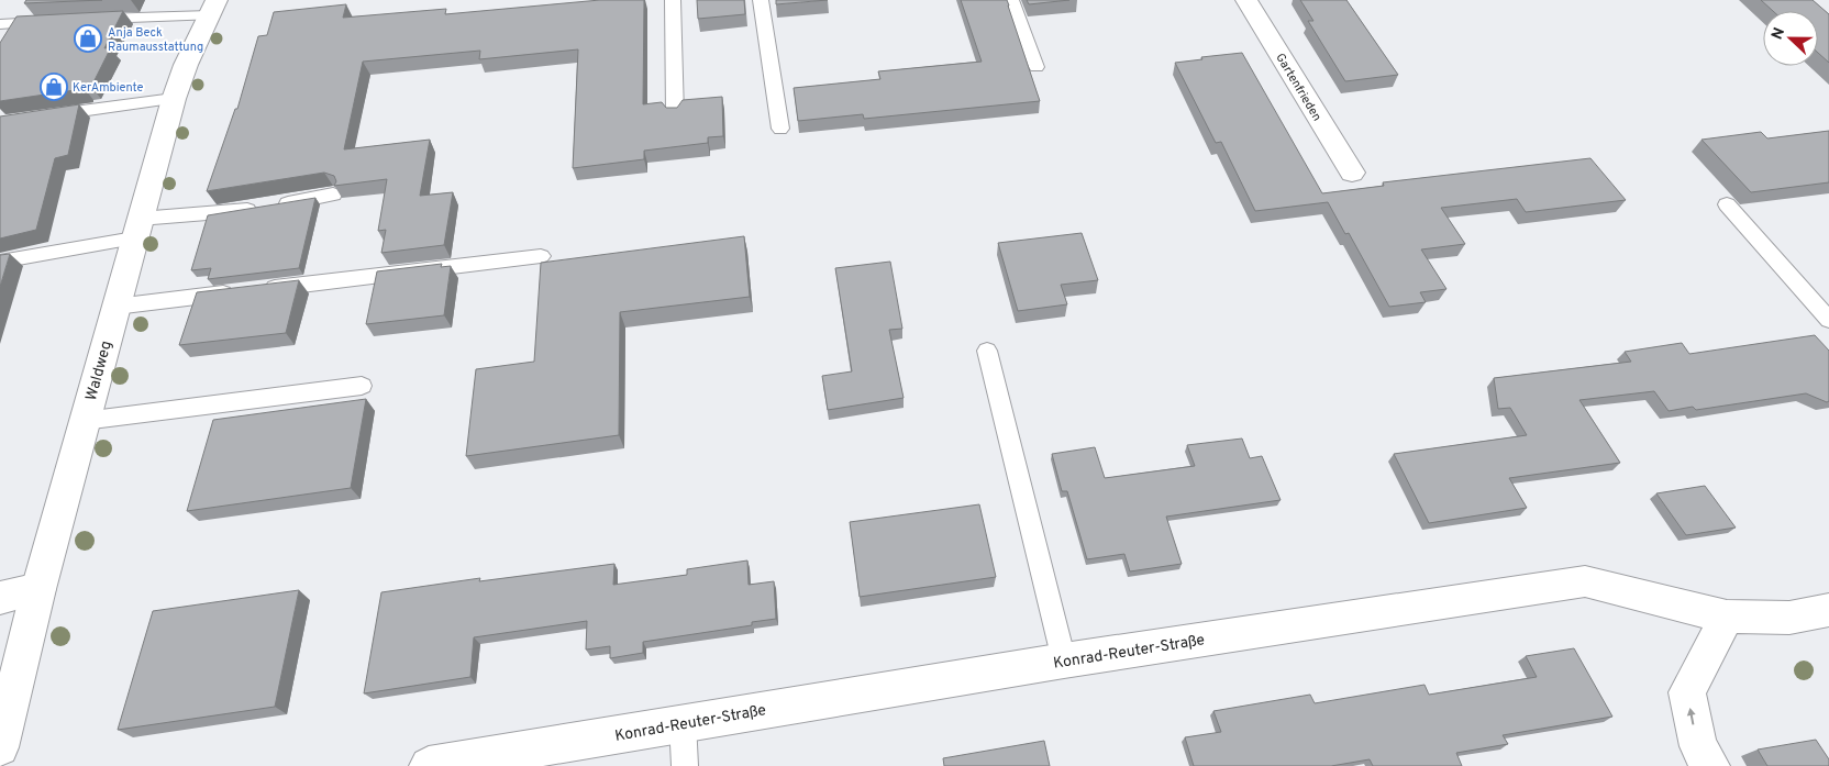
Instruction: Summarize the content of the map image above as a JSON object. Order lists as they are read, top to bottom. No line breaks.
{"streets":{"street":["Gartenfrieden","Waldweg","Konrad-Reuter-Straße"]},"places":{"shop":["Anja Beck Raumausstattung","KerAmbiente"]},"north":"left"}
